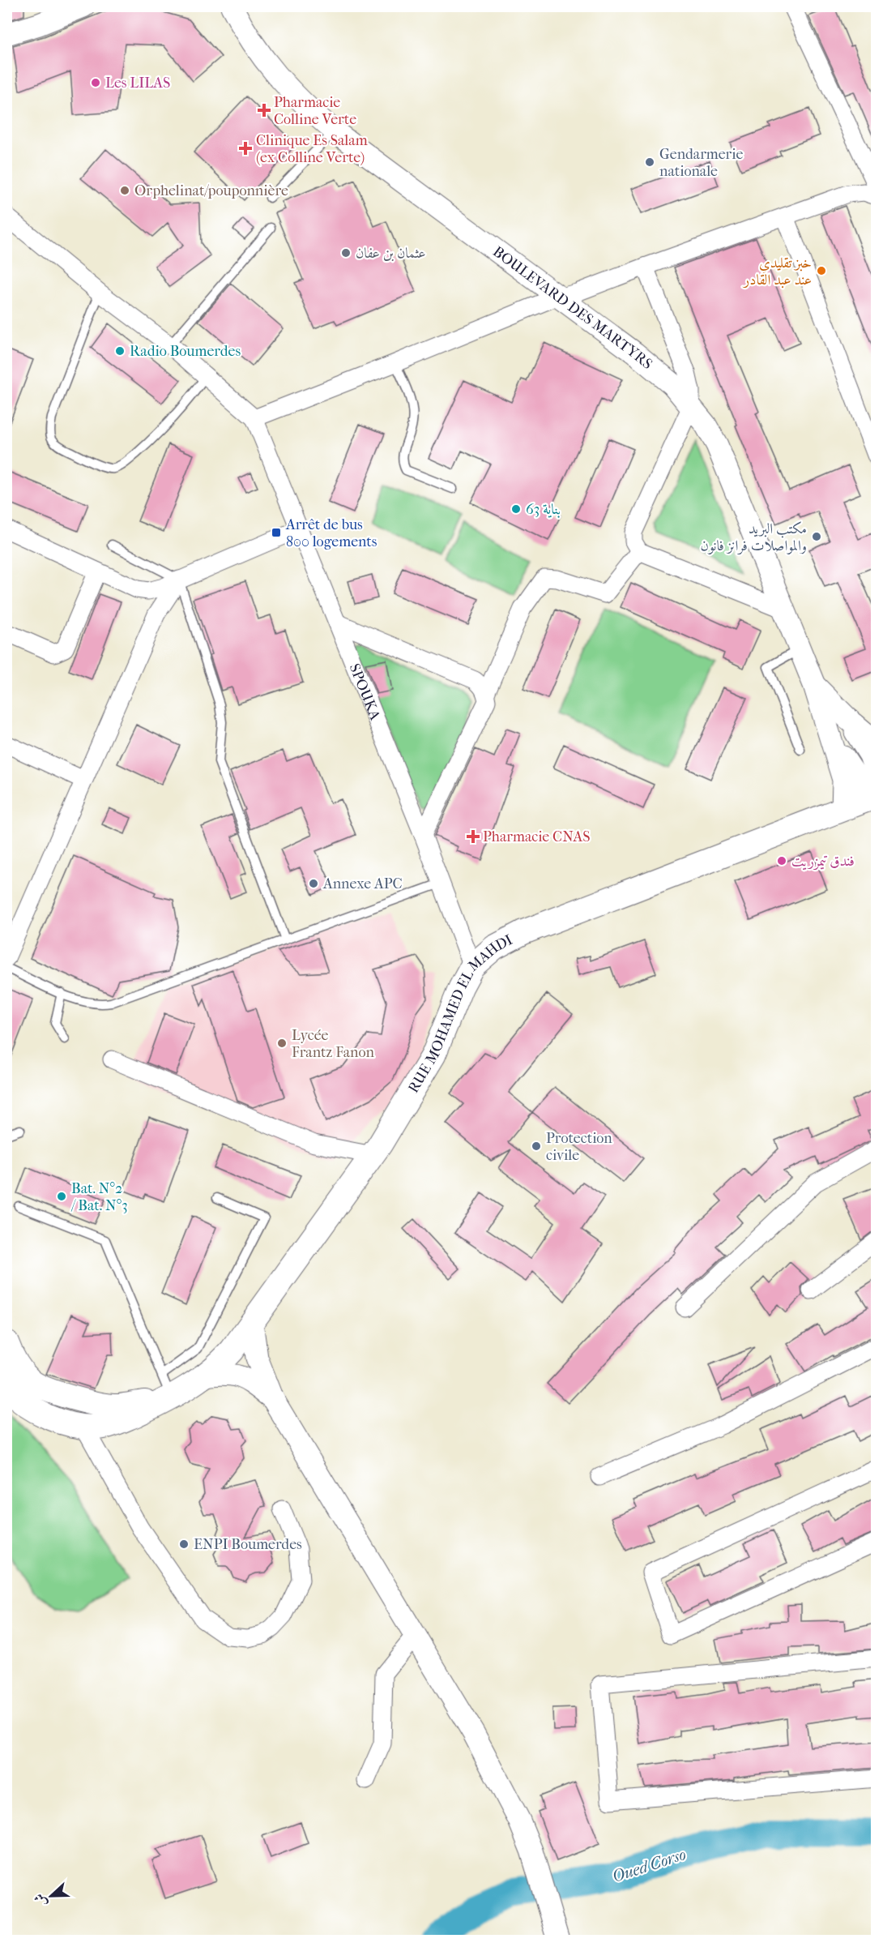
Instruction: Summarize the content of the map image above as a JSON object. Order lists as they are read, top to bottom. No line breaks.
{"streets":{"main road":["RUE MOHAMED EL MAHDI"],"street":["BOULEVARD DES MARTYRS","SPOUKA"]},"crossings":[["SPOUKA","RUE MOHAMED EL MAHDI"]],"water":["Oued Corso"],"places":{"other":["Les LILAS","Gendarmerie nationale","Orphelinat/pouponnière","عثمان بن عفان","خبز تقليدي عند عبد القادر","Radio Boumerdes","بناية 63","مكتب البريد والمواصلات فرانز فانون","فندق تيمزريت","Annexe APC","Lycée Frantz Fanon","Protection civile","Bat. N°2 / Bat. N°3","ENPI Boumerdes"],"health":["Pharmacie Colline Verte","Clinique Es Salam (ex Colline Verte)","Pharmacie CNAS"],"transit":["Arrêt de bus 800 logements"]},"north":"left"}
